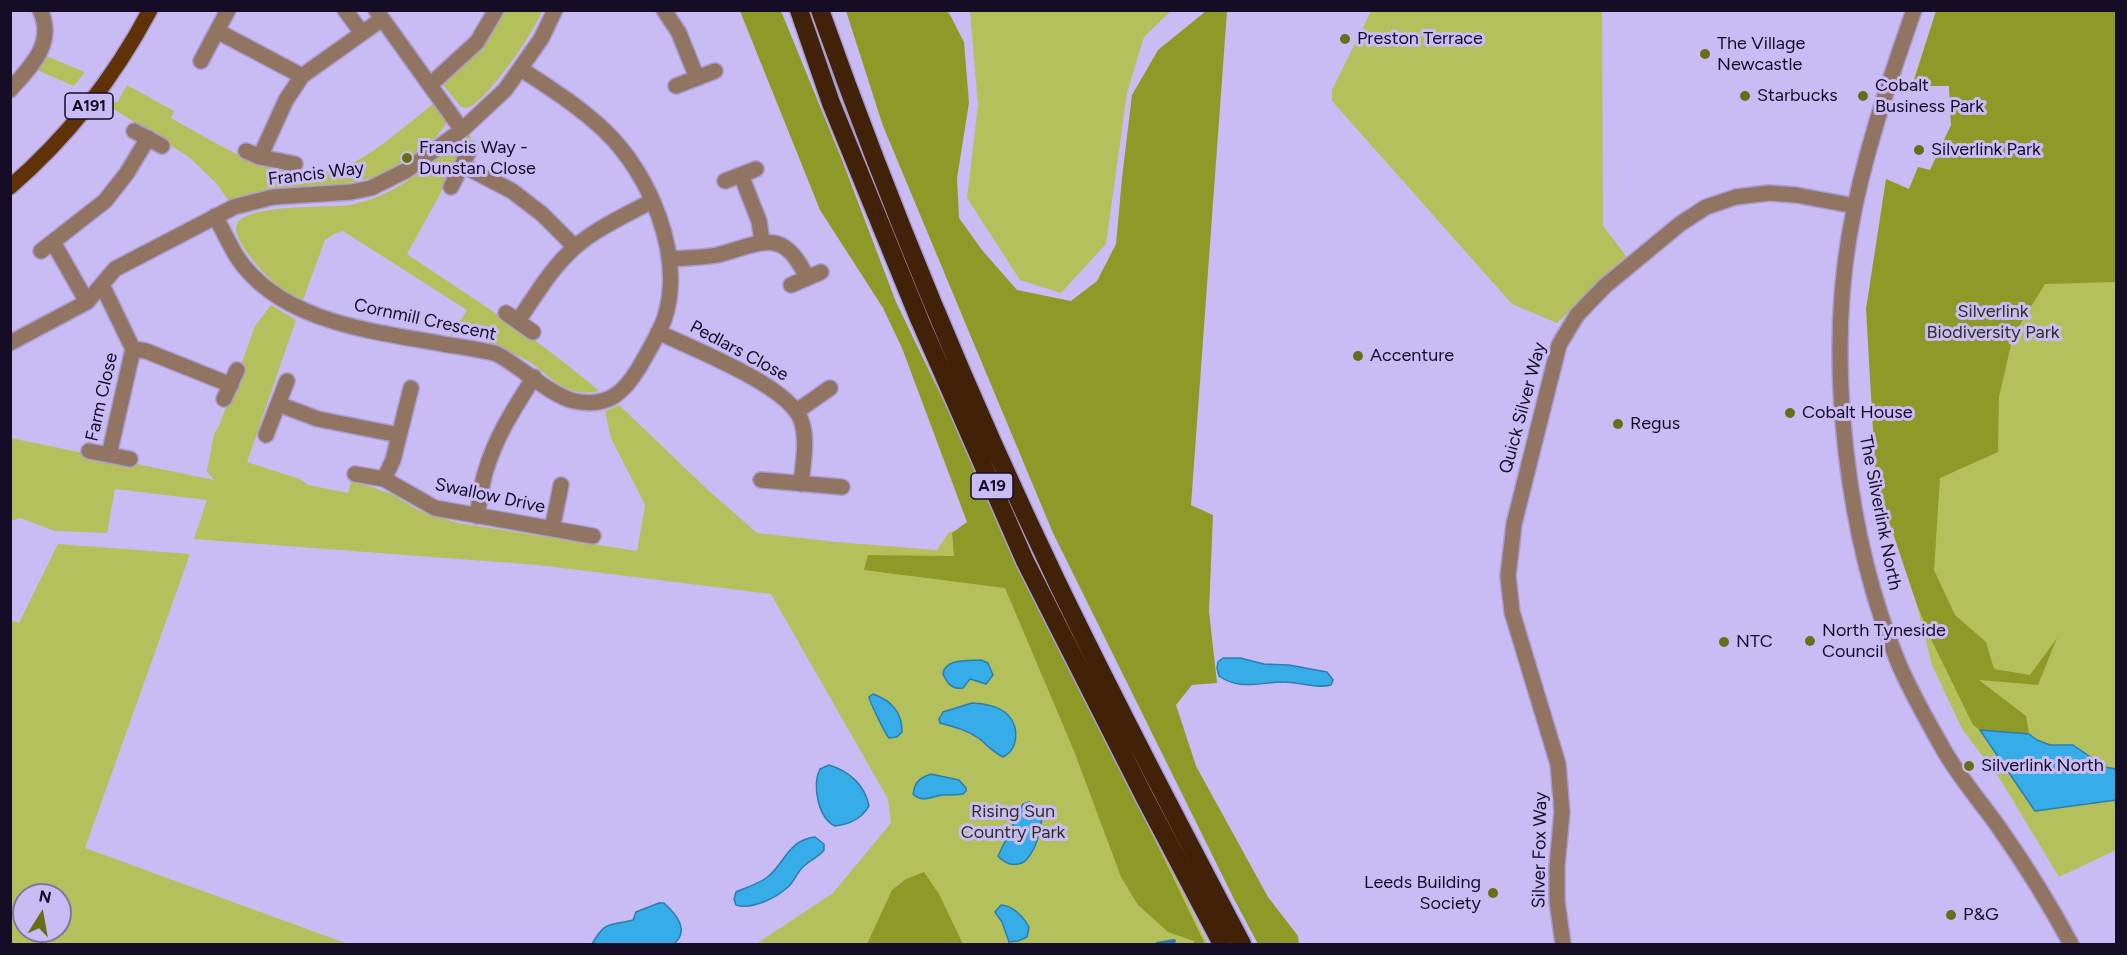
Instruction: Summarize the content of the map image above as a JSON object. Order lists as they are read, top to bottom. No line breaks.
{"streets":{"highway":["A19"],"main road":["A191"],"street":["Francis Way","Cornmill Crescent","Pedlars Close","Farm Close","Quick Silver Way","Swallow Drive","The Silverlink North","Silver Fox Way"]},"crossings":[["Francis Way","Cornmill Crescent"],["Francis Way","Farm Close"],["Cornmill Crescent","Pedlars Close"],["Quick Silver Way","The Silverlink North"],["Quick Silver Way","Silver Fox Way"]],"parks":["Silverlink Biodiversity Park","Rising Sun Country Park"],"places":["Preston Terrace","The Village Newcastle","Starbucks","Cobalt Business Park","Silverlink Park","Francis Way - Dunstan Close","Accenture","Cobalt House","Regus","North Tyneside Council","NTC","Silverlink North","Leeds Building Society","P&G"],"north":"top"}
